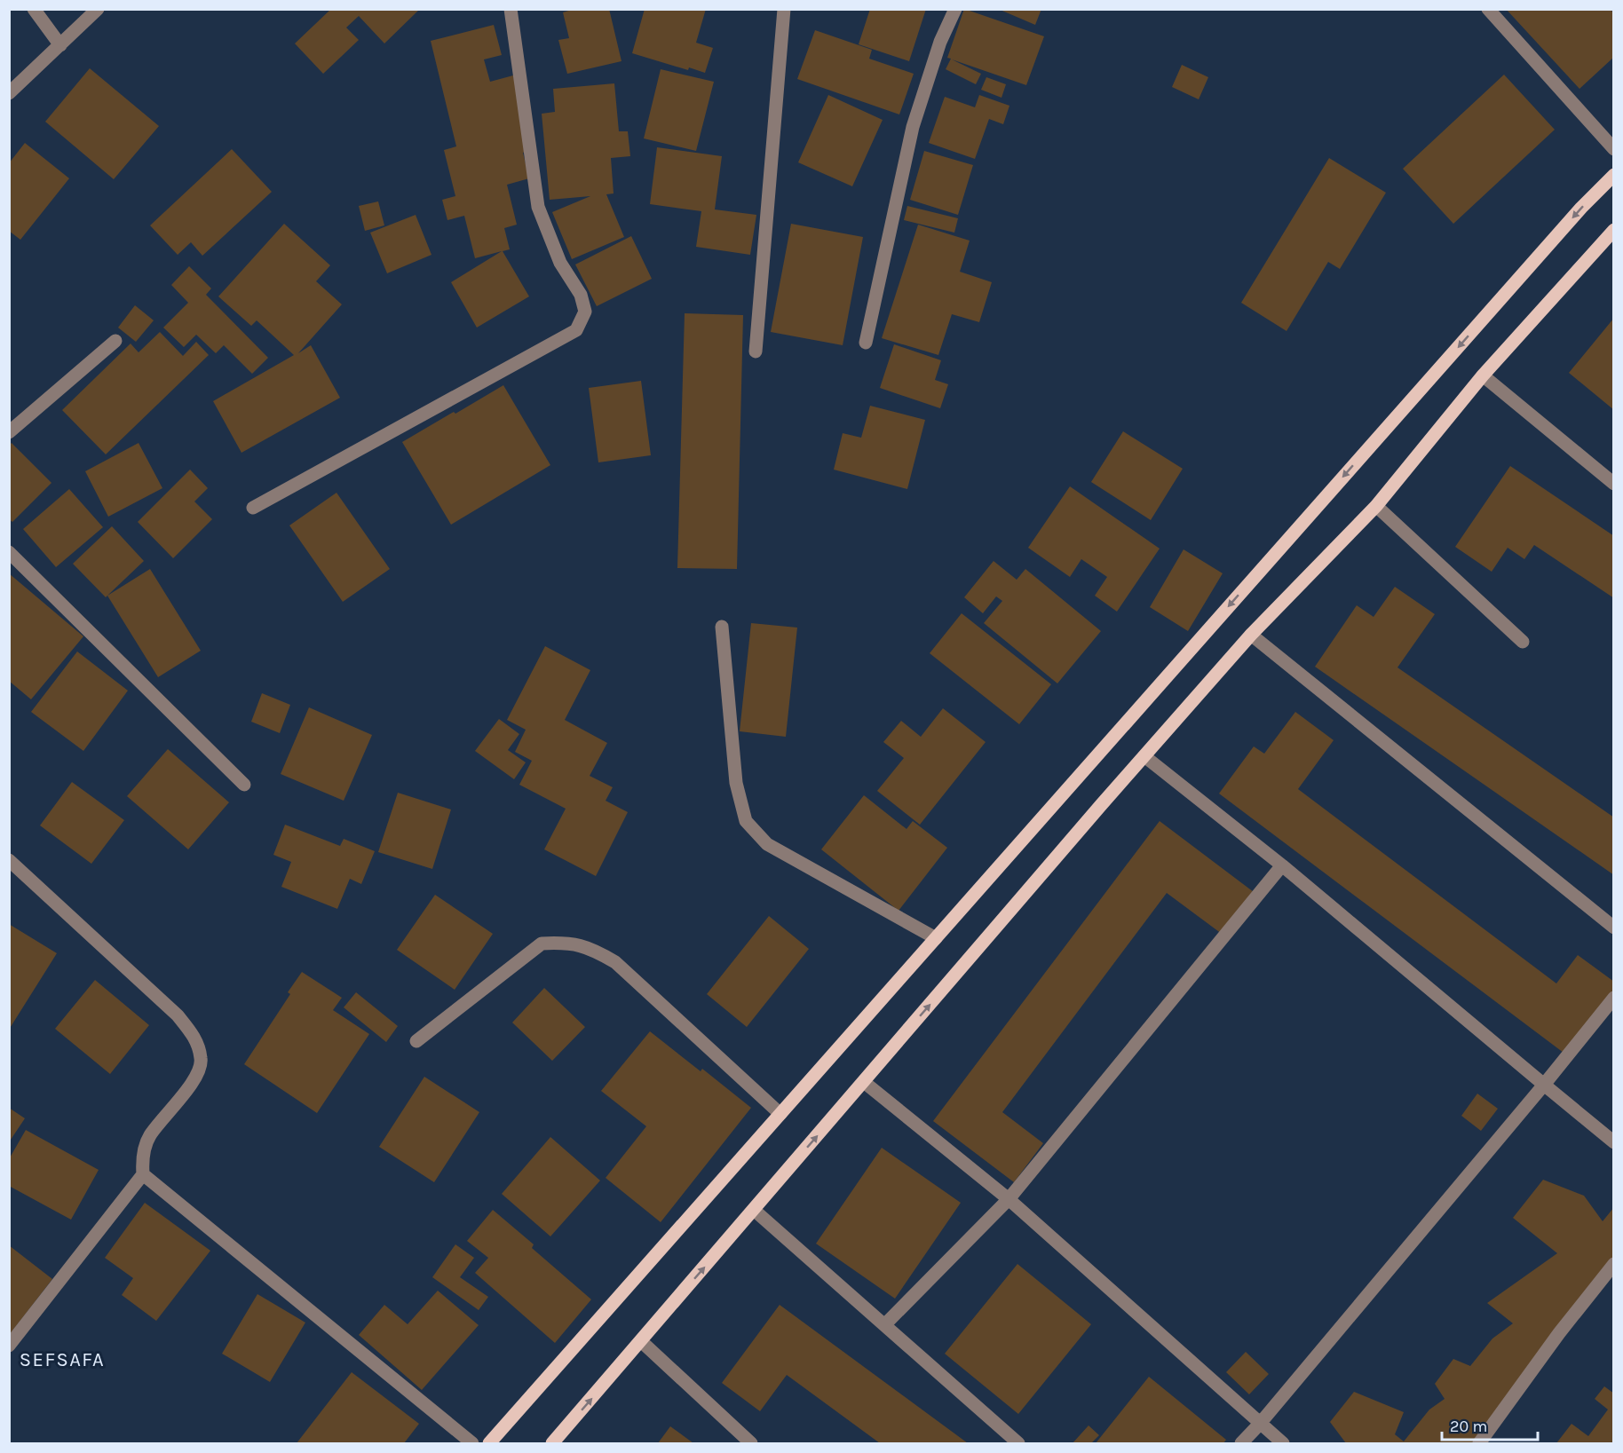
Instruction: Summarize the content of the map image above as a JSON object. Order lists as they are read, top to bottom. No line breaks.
{"districts":["SEFSAFA"],"scale_bar":"20 m"}
